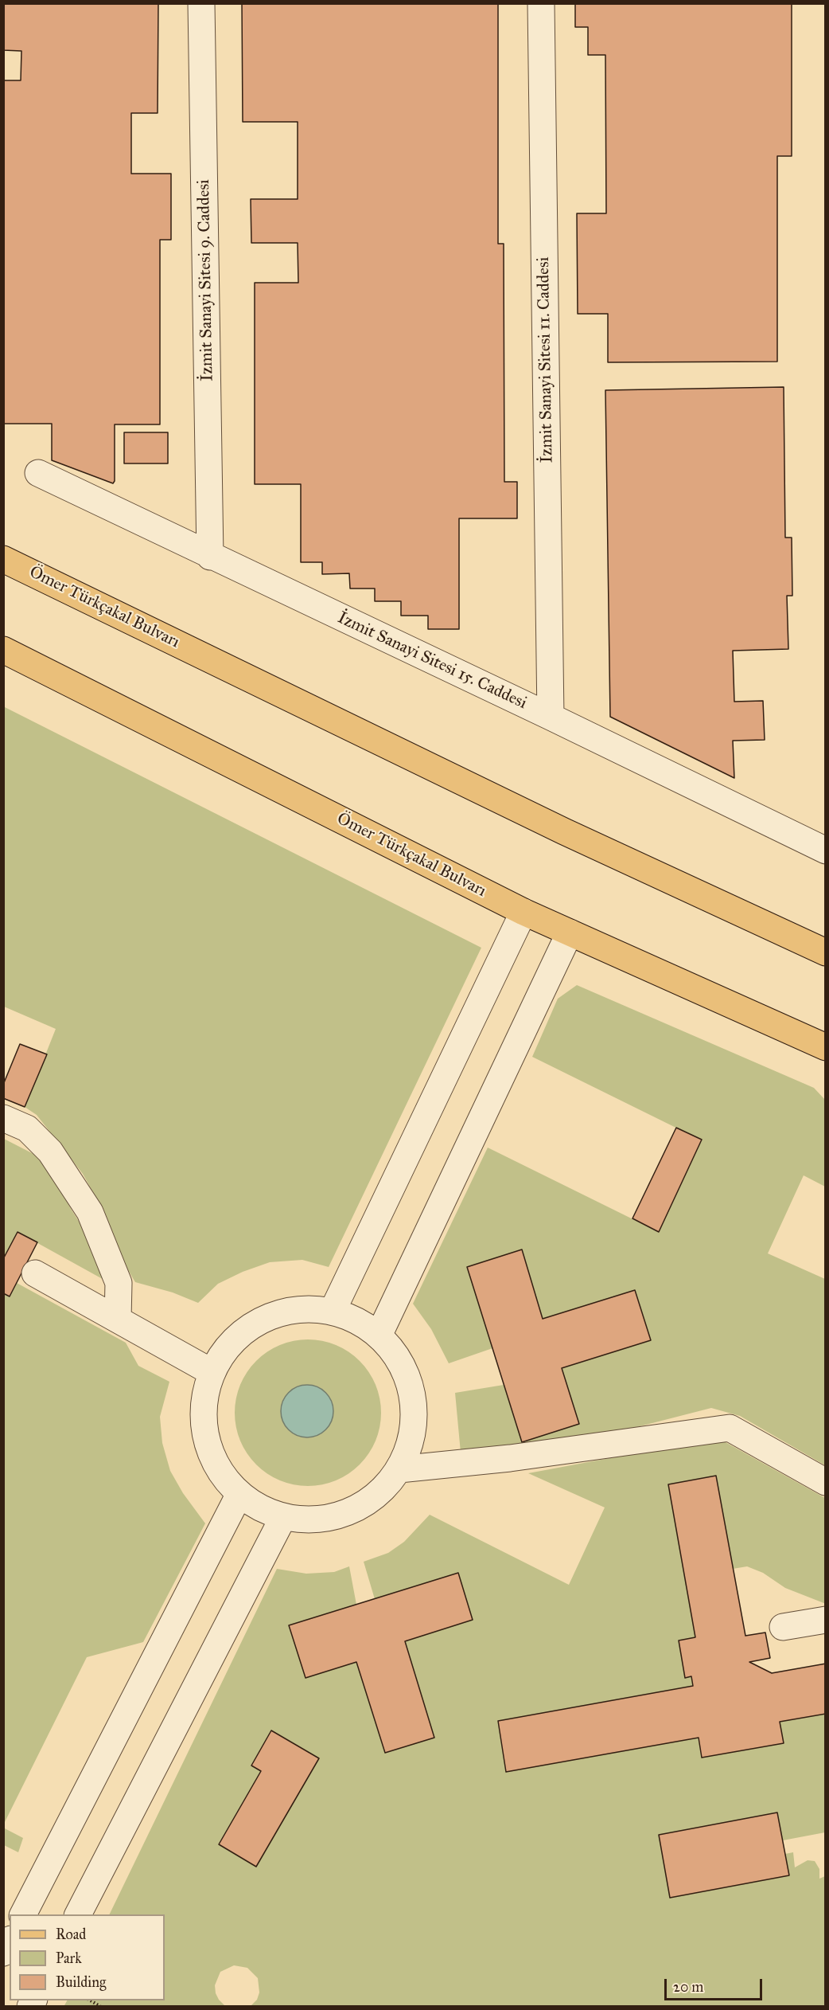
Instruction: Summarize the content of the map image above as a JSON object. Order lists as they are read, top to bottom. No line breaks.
{"streets":{"main road":["Ömer Türkçakal Bulvarı"],"street":["İzmit Sanayi Sitesi 9. Caddesi","İzmit Sanayi Sitesi 11. Caddesi","İzmit Sanayi Sitesi 15. Caddesi"]},"crossings":[["İzmit Sanayi Sitesi 9. Caddesi","İzmit Sanayi Sitesi 15. Caddesi"],["İzmit Sanayi Sitesi 11. Caddesi","İzmit Sanayi Sitesi 15. Caddesi"]],"legend":["Road","Park","Building"],"scale_bar":"20 m"}
